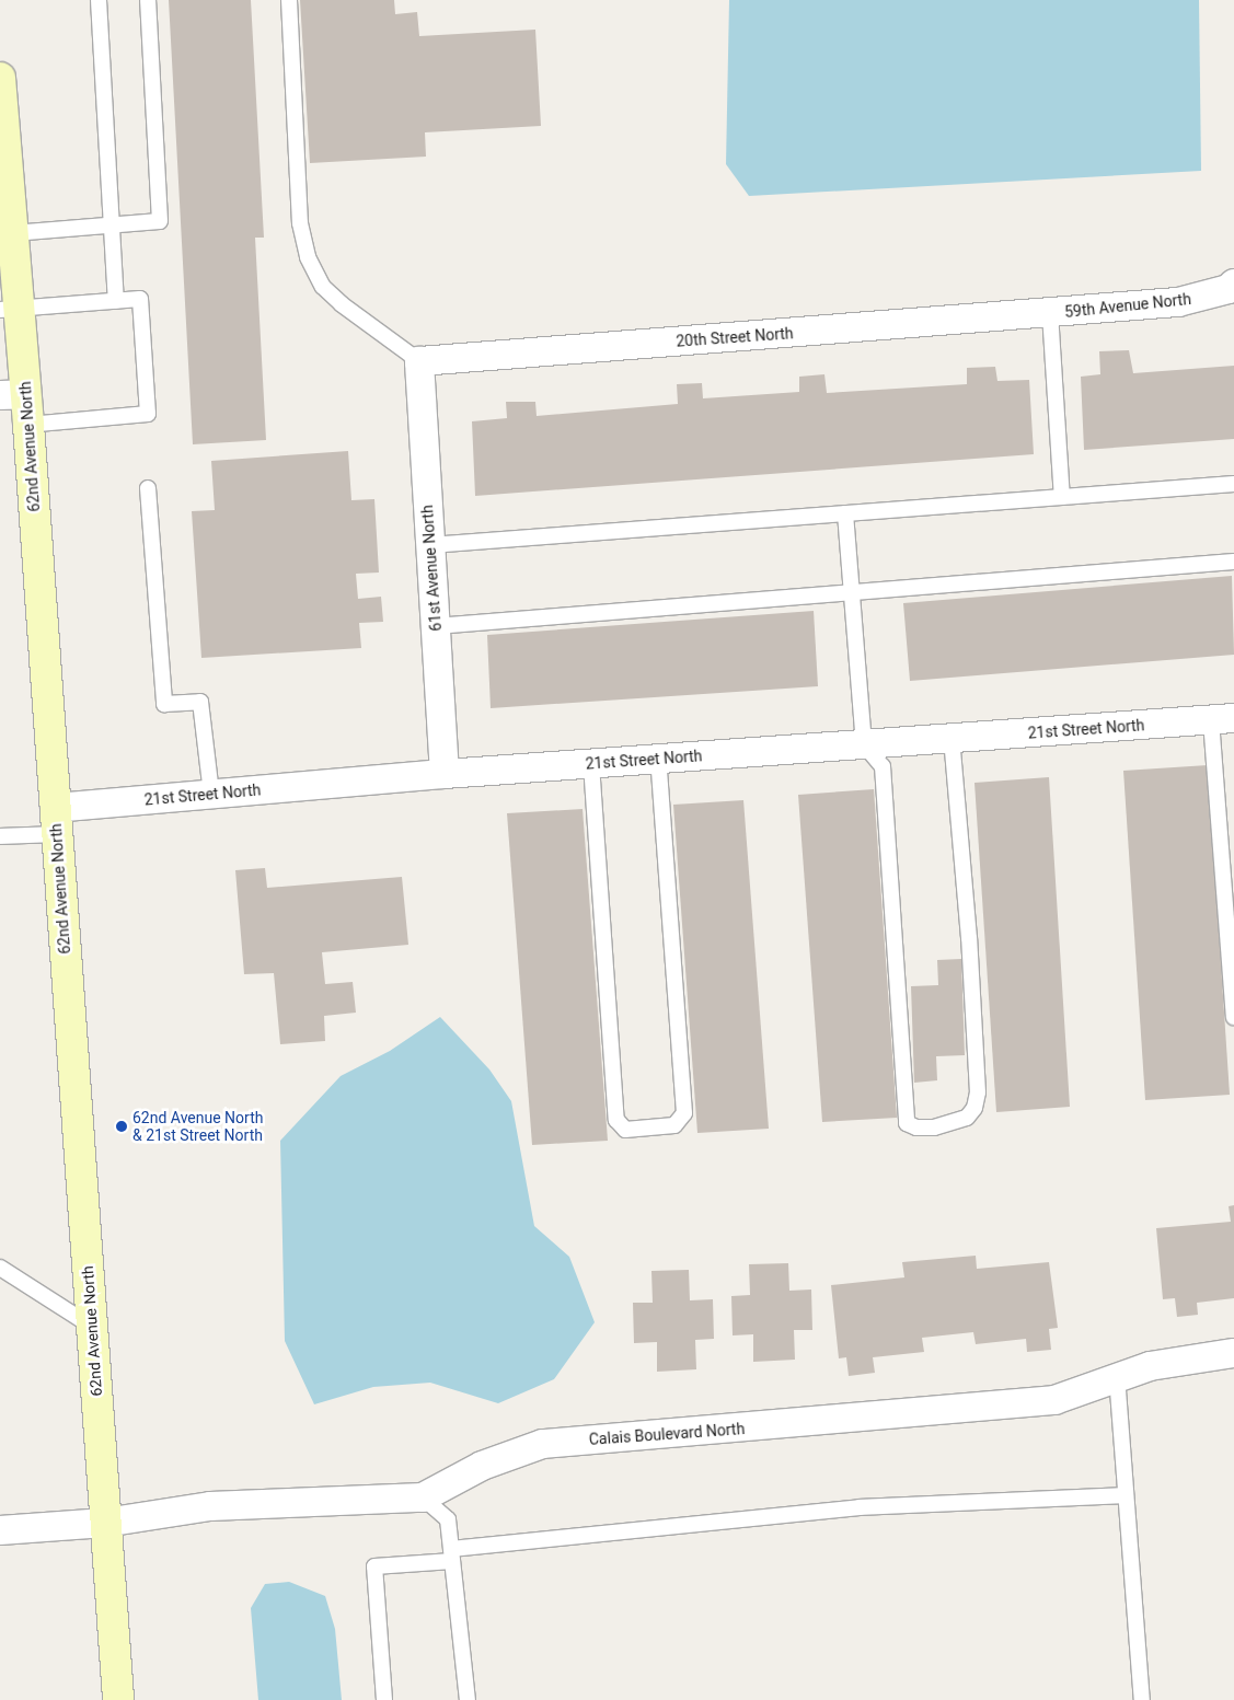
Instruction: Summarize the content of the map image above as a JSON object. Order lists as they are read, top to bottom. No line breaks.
{"streets":{"street":["59th Avenue North","20th Street North","62nd Avenue North","61st Avenue North","21st Street North","Calais Boulevard North"]},"crossings":[["59th Avenue North","20th Street North"],["20th Street North","61st Avenue North"],["62nd Avenue North","21st Street North"],["62nd Avenue North","Calais Boulevard North"],["61st Avenue North","21st Street North"]],"places":["62nd Avenue North & 21st Street North"]}
